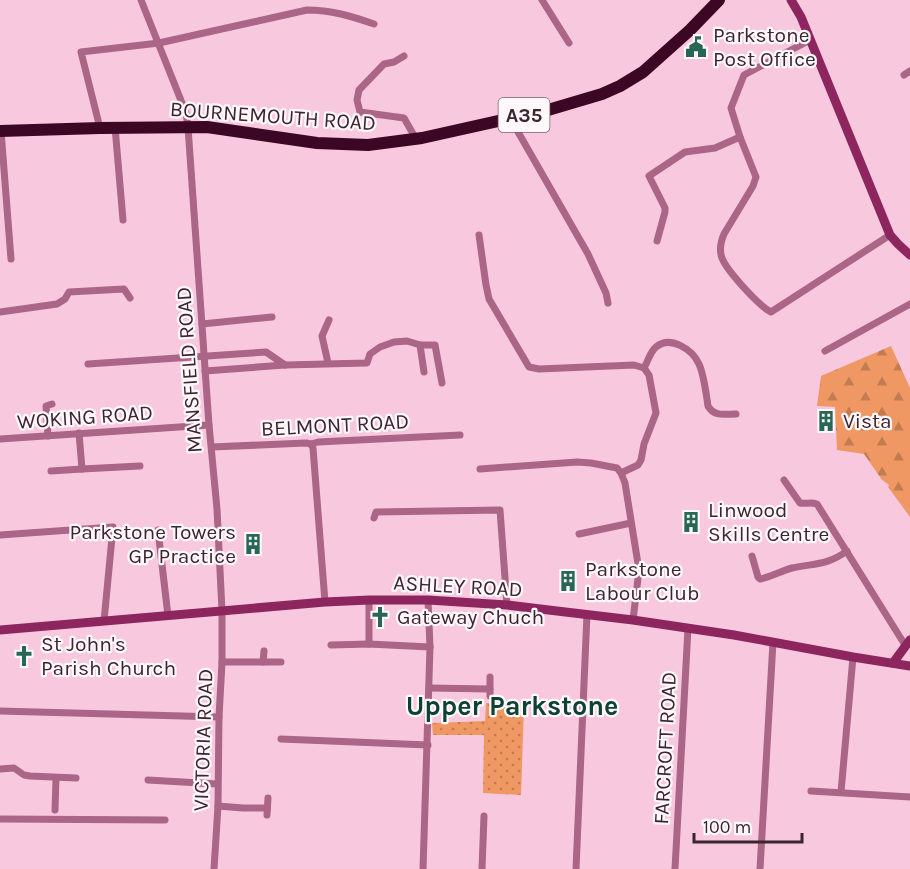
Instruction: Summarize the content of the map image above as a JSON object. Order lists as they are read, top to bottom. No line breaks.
{"streets":{"highway":["A35","BOURNEMOUTH ROAD"],"main road":["ASHLEY ROAD"],"street":["MANSFIELD ROAD","WOKING ROAD","BELMONT ROAD","VICTORIA ROAD","FARCROFT ROAD"]},"crossings":[["BOURNEMOUTH ROAD","MANSFIELD ROAD"],["MANSFIELD ROAD","WOKING ROAD"],["MANSFIELD ROAD","BELMONT ROAD"],["MANSFIELD ROAD","ASHLEY ROAD"],["MANSFIELD ROAD","VICTORIA ROAD"],["ASHLEY ROAD","VICTORIA ROAD"],["ASHLEY ROAD","FARCROFT ROAD"]],"districts":["Upper Parkstone"],"places":{"public building":["Parkstone Post Office"],"building":["Vista","Linwood Skills Centre","Parkstone Towers GP Practice","Parkstone Labour Club"],"church":["Gateway Chuch","St John's Parish Church"]},"scale_bar":"100 m"}
